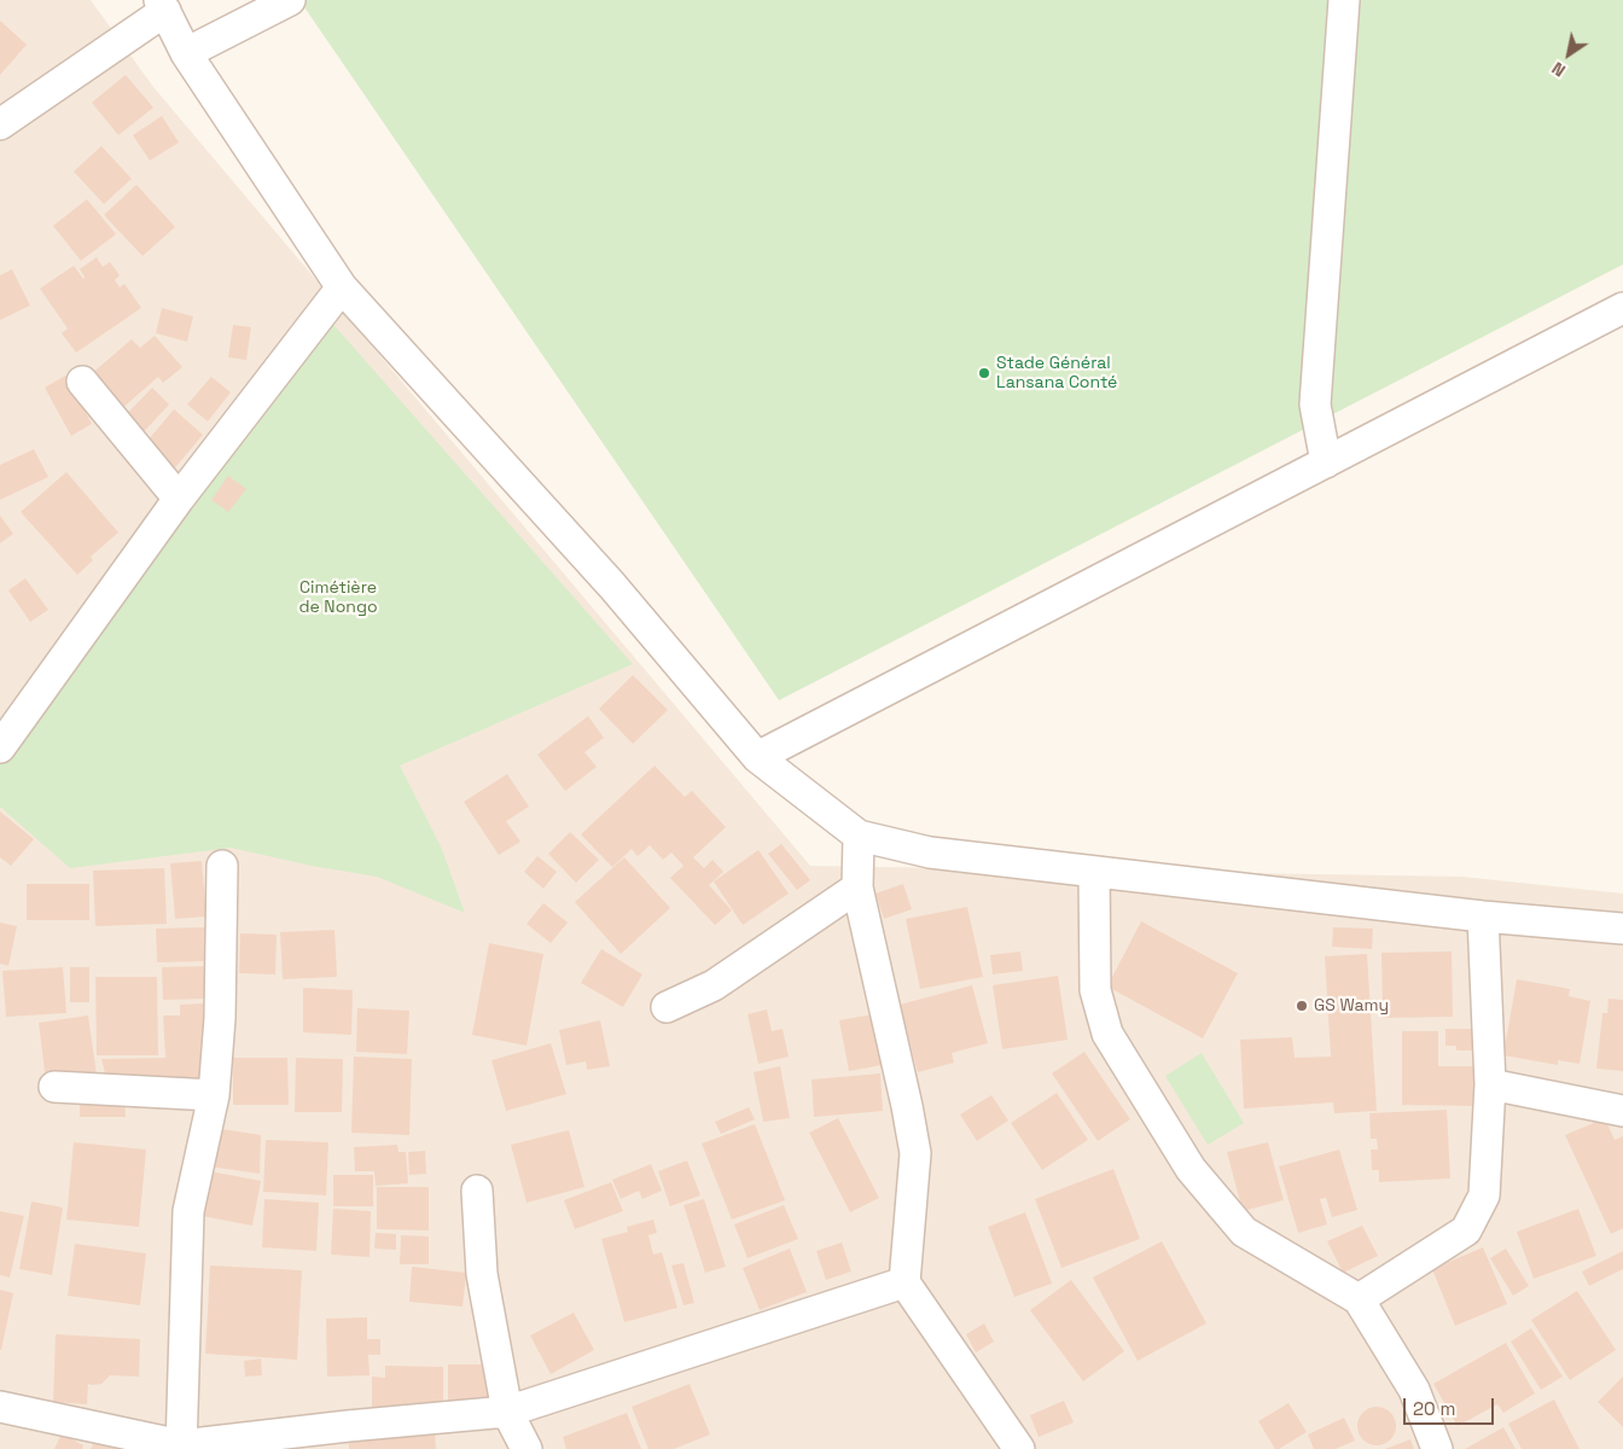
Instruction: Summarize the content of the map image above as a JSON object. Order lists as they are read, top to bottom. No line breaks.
{"parks":["Cimétière de Nongo"],"places":["Stade Général Lansana Conté","GS Wamy"],"scale_bar":"20 m","north":"bottom left"}
